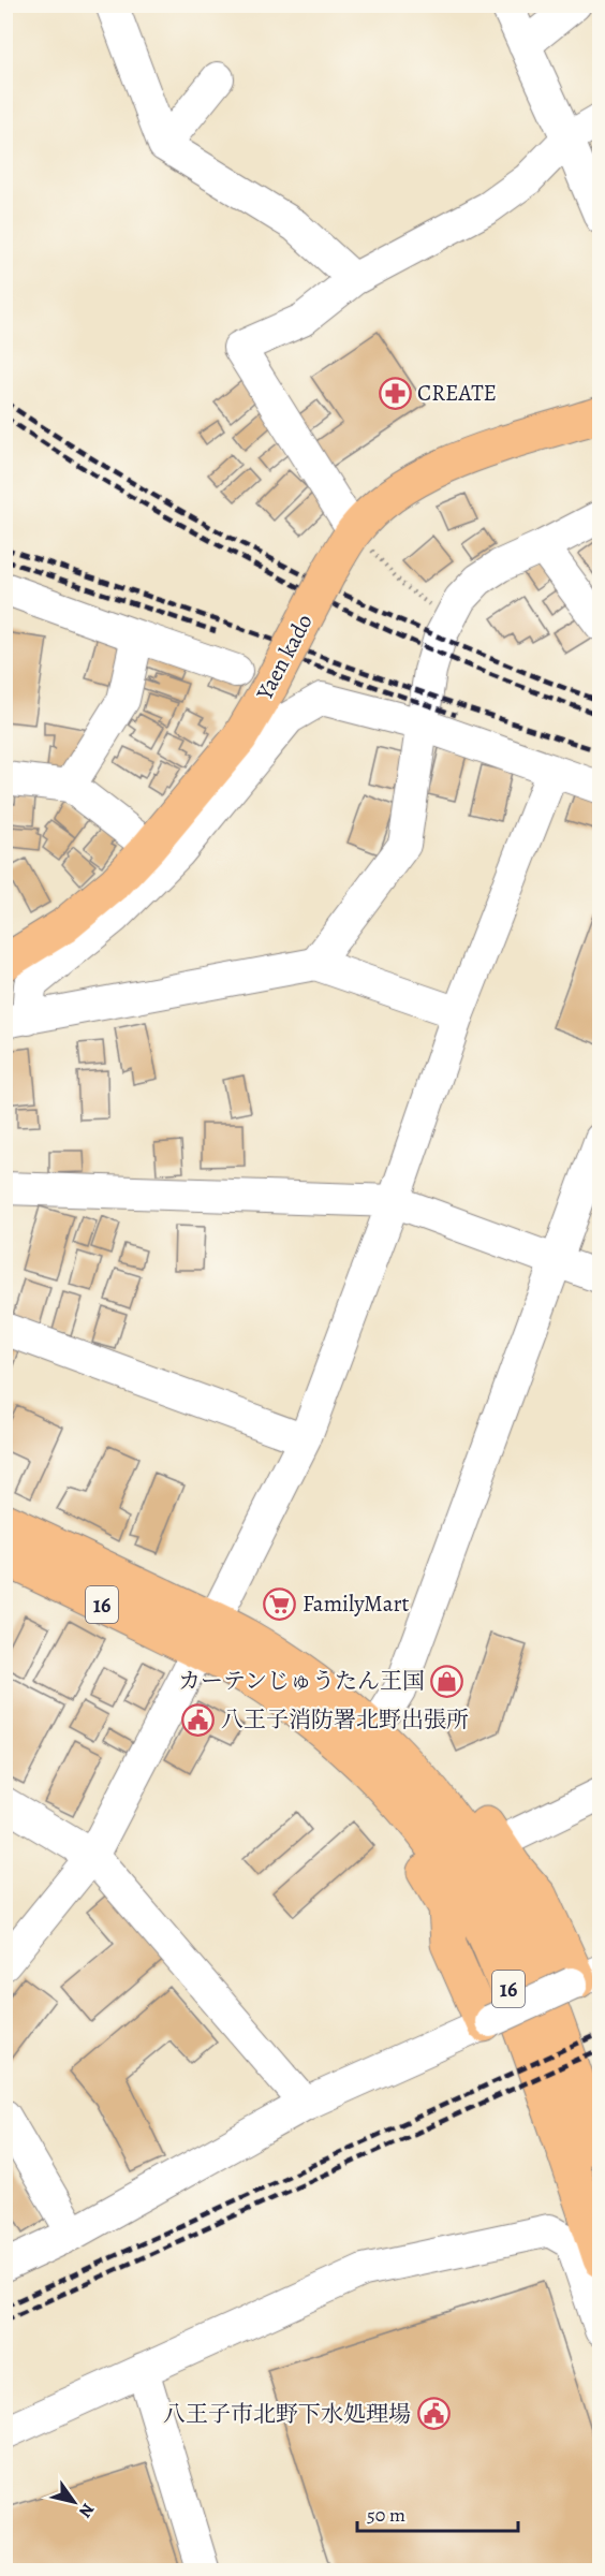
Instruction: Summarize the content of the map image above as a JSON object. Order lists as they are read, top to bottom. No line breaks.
{"streets":{"main road":["Yaen kado","16"]},"places":{"pharmacy":["CREATE"],"supermarket":["FamilyMart"],"shop":["カーテンじゅうたん王国"],"public building":["八王子消防署北野出張所","八王子市北野下水処理場"]},"scale_bar":"50 m","north":"bottom right"}
